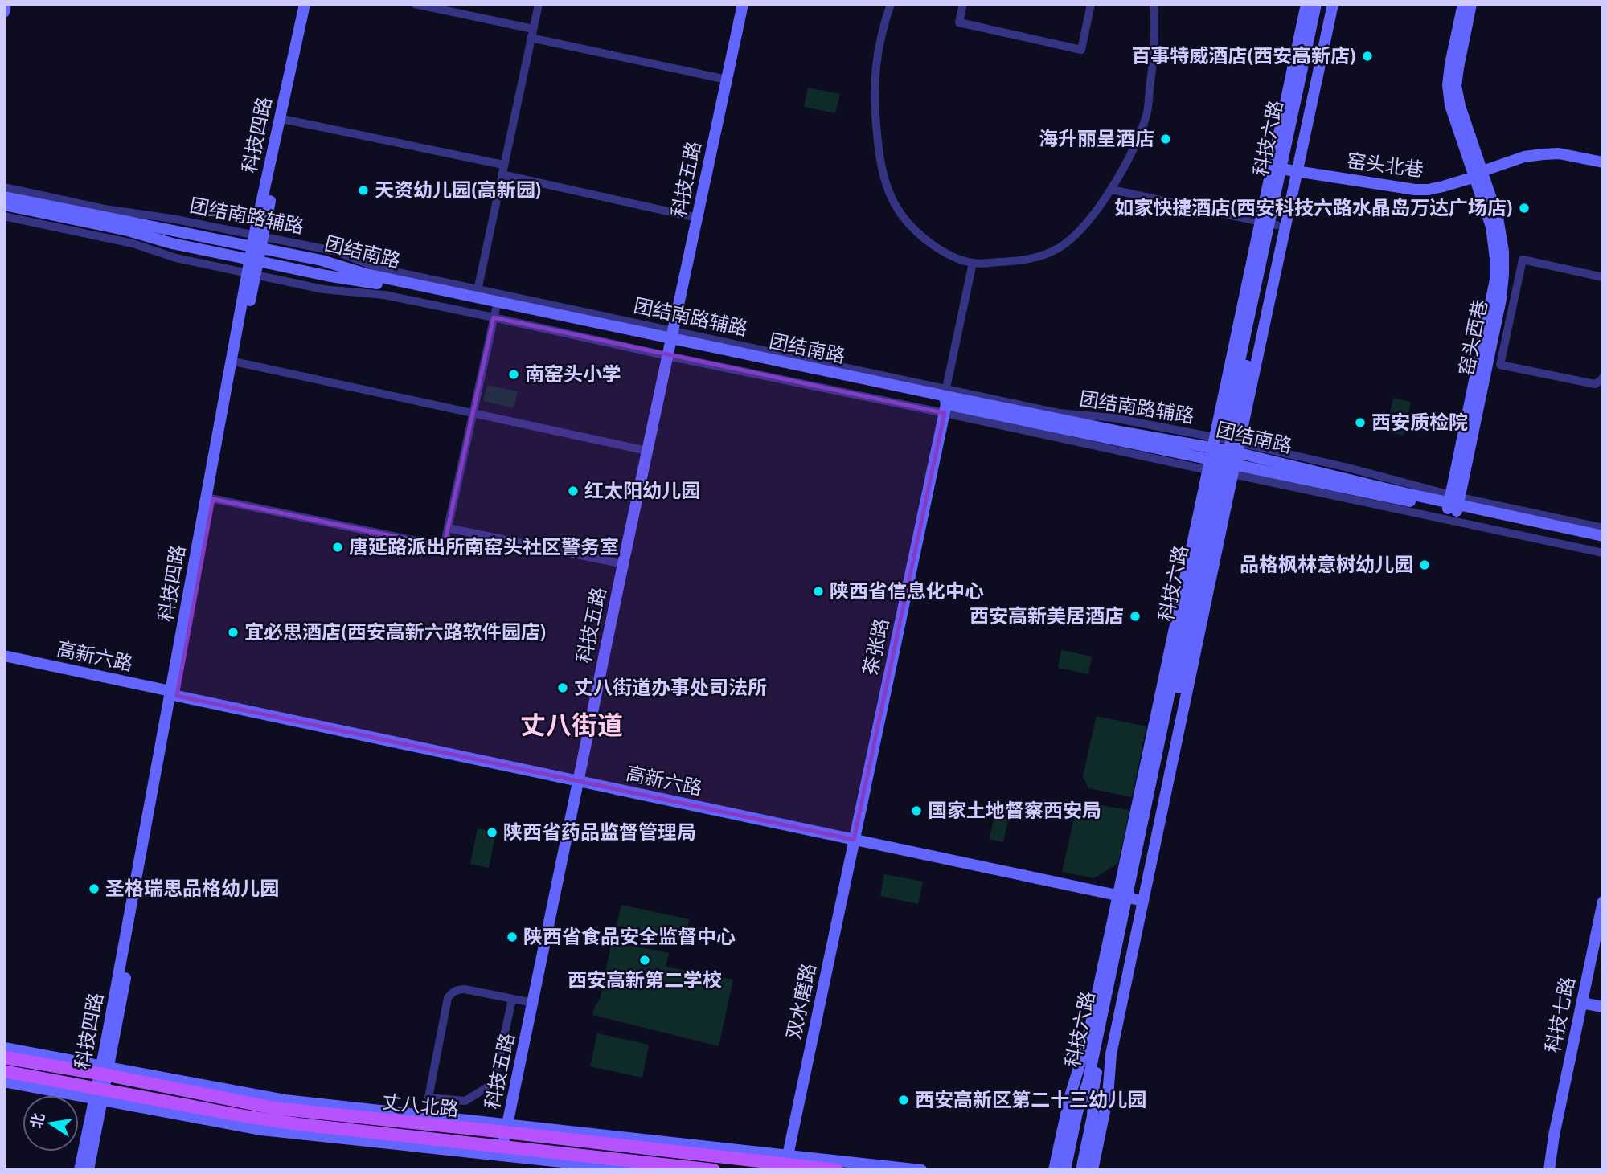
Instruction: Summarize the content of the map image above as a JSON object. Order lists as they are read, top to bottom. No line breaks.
{"streets":{"main road":["丈八北路"],"street":["科技四路","科技六路","窑头北巷","科技五路","团结南路辅路","团结南路","窑头西巷","茶张路","高新六路","双水磨路","科技七路"]},"crossings":[["科技四路","团结南路辅路"],["科技四路","团结南路"],["科技四路","高新六路"],["科技四路","丈八北路"],["科技六路","窑头北巷"],["科技六路","团结南路"],["科技六路","高新六路"],["窑头北巷","窑头西巷"],["科技五路","团结南路"],["科技五路","高新六路"],["科技五路","丈八北路"],["团结南路辅路","团结南路"],["团结南路","窑头西巷"],["团结南路","茶张路"],["茶张路","高新六路"],["茶张路","双水磨路"],["高新六路","双水磨路"],["双水磨路","丈八北路"]],"districts":["丈八街道"],"places":["百事特威酒店(西安高新店)","海升丽呈酒店","天资幼儿园(高新园)","如家快捷酒店(西安科技六路水晶岛万达广场店)","南窑头小学","西安质检院","红太阳幼儿园","唐延路派出所南窑头社区警务室","品格枫林意树幼儿园","陕西省信息化中心","西安高新美居酒店","宜必思酒店(西安高新六路软件园店)","丈八街道办事处司法所","国家土地督察西安局","陕西省药品监督管理局","圣格瑞思品格幼儿园","陕西省食品安全监督中心","西安高新第二学校","西安高新区第二十三幼儿园"],"north":"left"}
